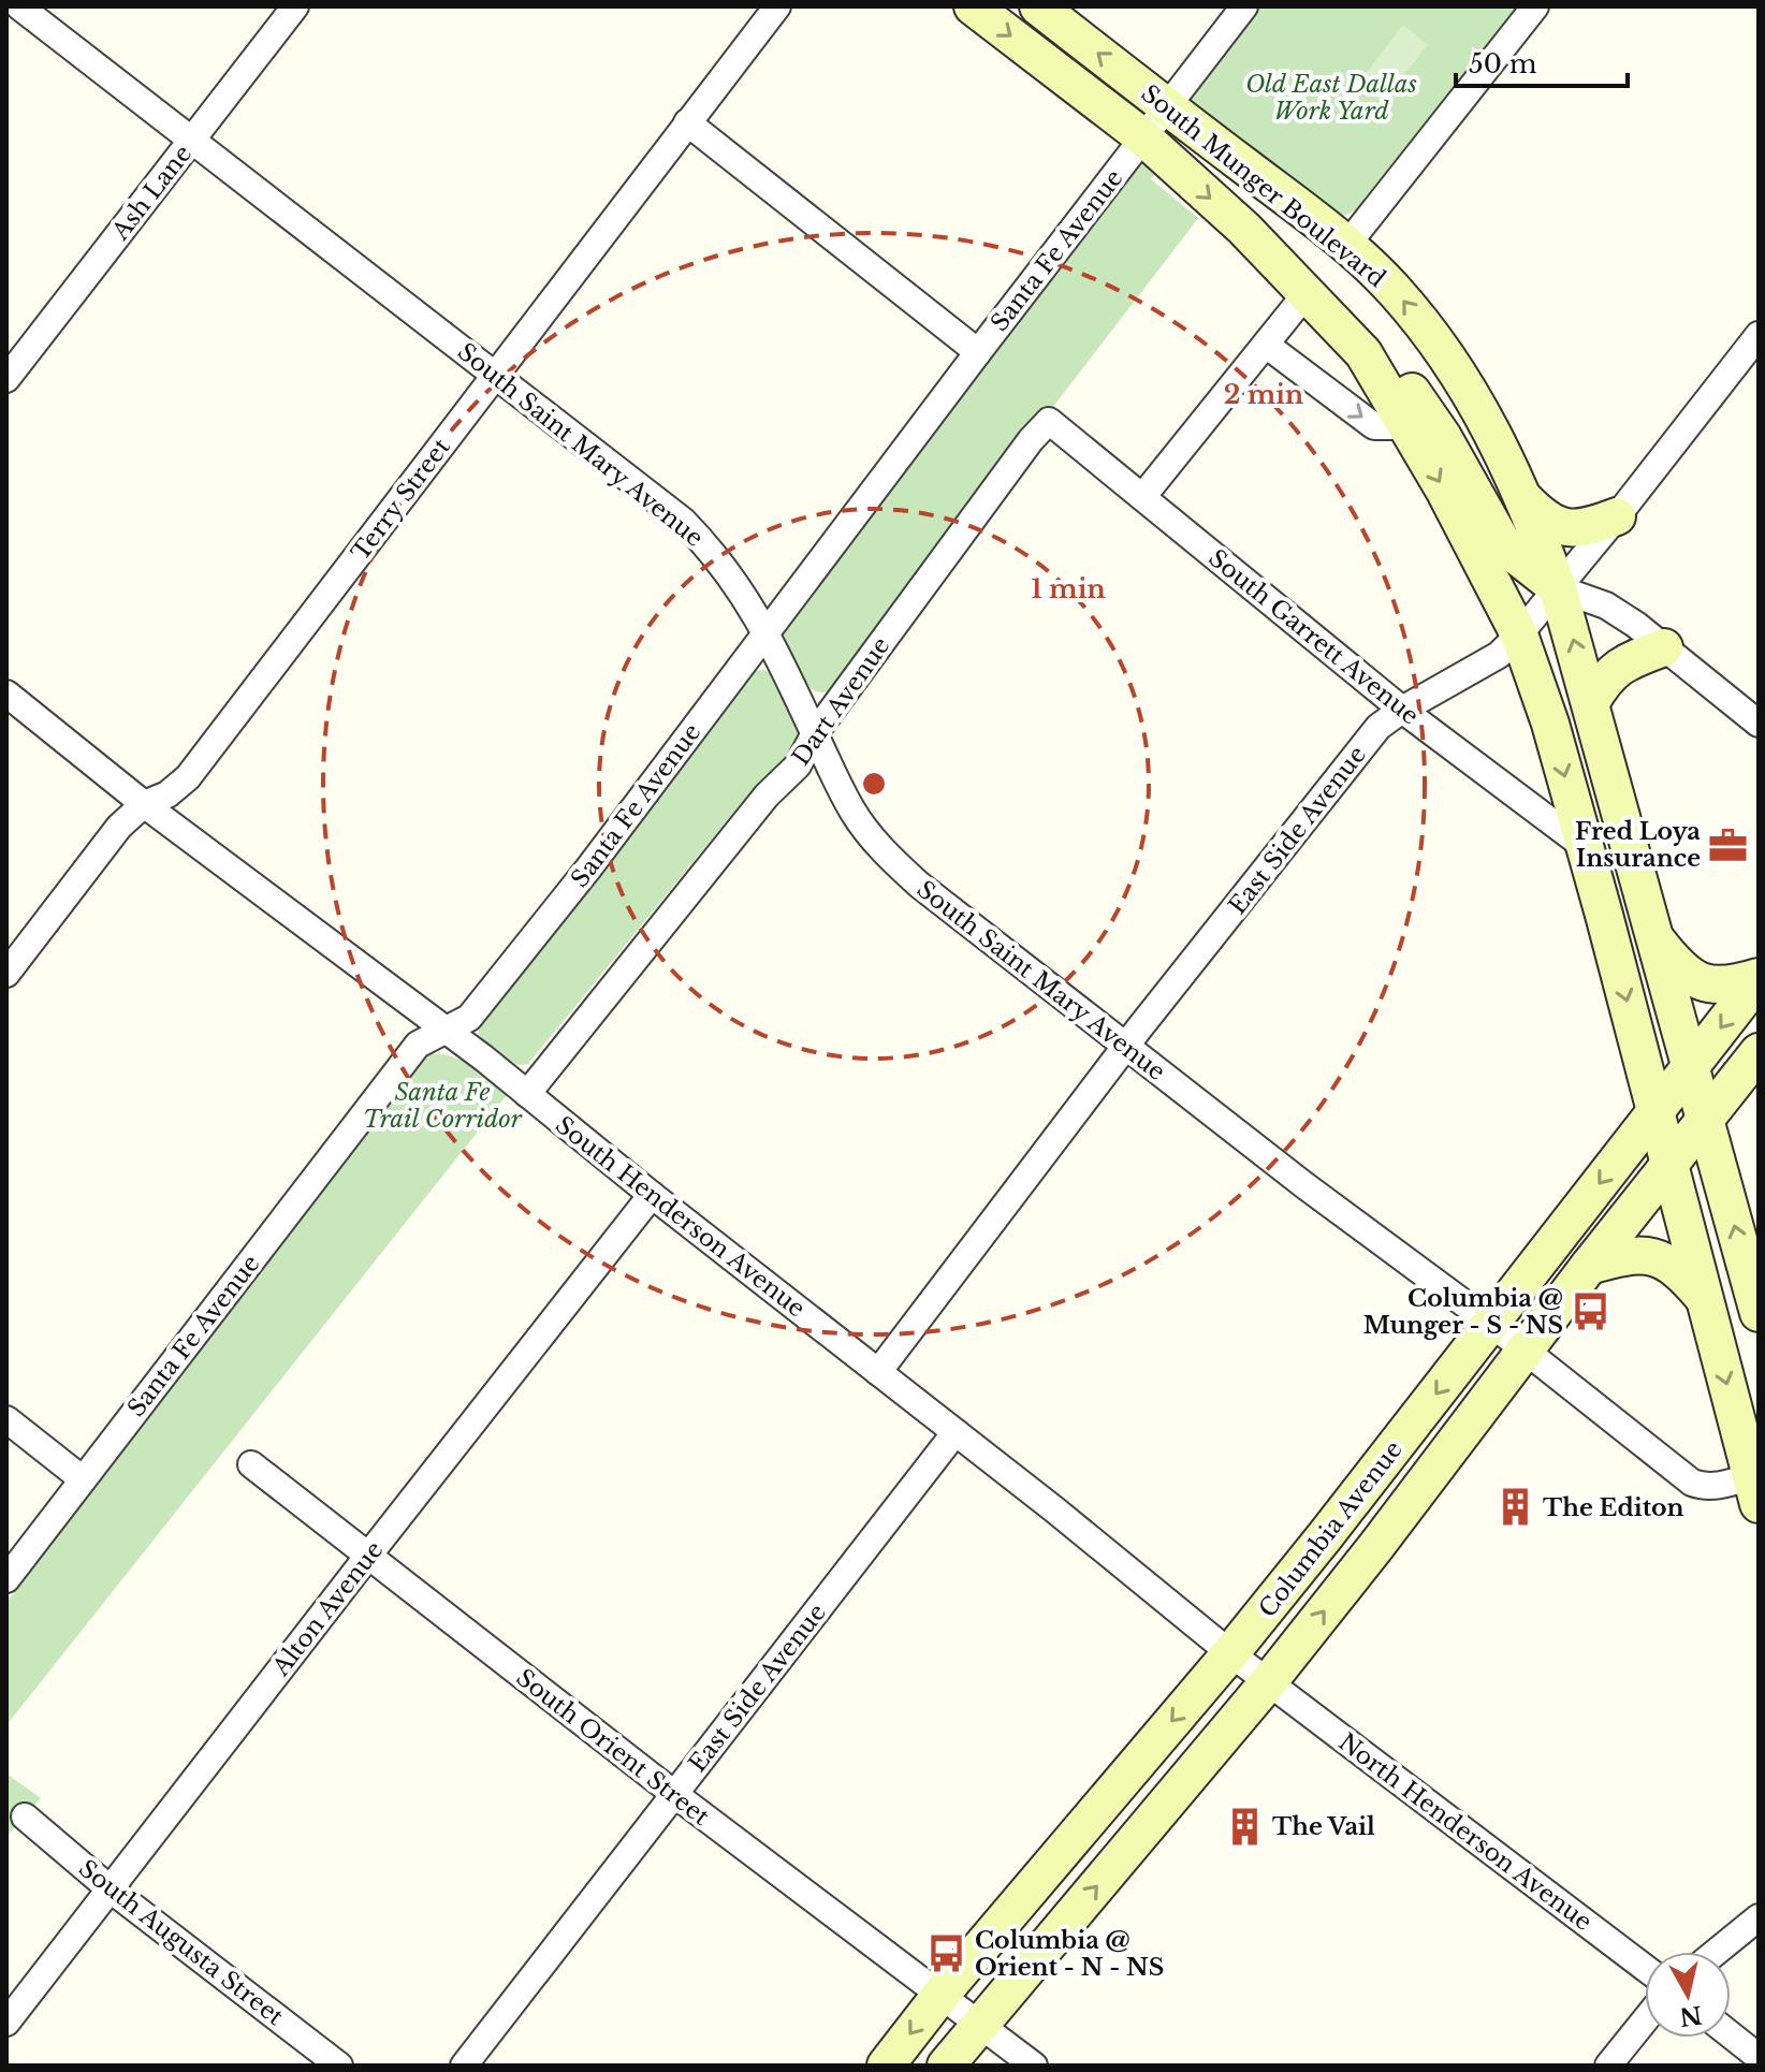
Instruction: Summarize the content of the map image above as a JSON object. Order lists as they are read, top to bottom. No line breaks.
{"streets":{"main road":["South Munger Boulevard","Columbia Avenue"],"street":["Ash Lane","Santa Fe Avenue","South Saint Mary Avenue","Terry Street","South Garrett Avenue","Dart Avenue","East Side Avenue","South Henderson Avenue","Alton Avenue","South Orient Street","North Henderson Avenue","South Augusta Street"]},"crossings":[["South Munger Boulevard","Santa Fe Avenue"],["South Munger Boulevard","South Saint Mary Avenue"],["South Munger Boulevard","South Garrett Avenue"],["South Munger Boulevard","East Side Avenue"],["South Munger Boulevard","Columbia Avenue"],["Ash Lane","South Saint Mary Avenue"],["Santa Fe Avenue","South Saint Mary Avenue"],["Santa Fe Avenue","South Henderson Avenue"],["South Saint Mary Avenue","Terry Street"],["South Saint Mary Avenue","Dart Avenue"],["South Saint Mary Avenue","East Side Avenue"],["South Saint Mary Avenue","Columbia Avenue"],["Terry Street","South Henderson Avenue"],["South Garrett Avenue","Dart Avenue"],["South Garrett Avenue","East Side Avenue"],["Dart Avenue","South Henderson Avenue"],["East Side Avenue","South Henderson Avenue"],["East Side Avenue","South Orient Street"],["South Henderson Avenue","Columbia Avenue"],["South Henderson Avenue","Alton Avenue"],["South Henderson Avenue","North Henderson Avenue"],["Columbia Avenue","South Orient Street"],["Columbia Avenue","North Henderson Avenue"],["Alton Avenue","South Orient Street"],["Alton Avenue","South Augusta Street"]],"parks":["Old East Dallas Work Yard","Santa Fe Trail Corridor"],"places":{"office":["Fred Loya Insurance"],"bus stop":["Columbia @ Munger - S - NS","Columbia @ Orient - N - NS"],"building":["The Editon","The Vail"]},"scale_bar":"50 m","north":"bottom","rings":["2 min","1 min"]}
